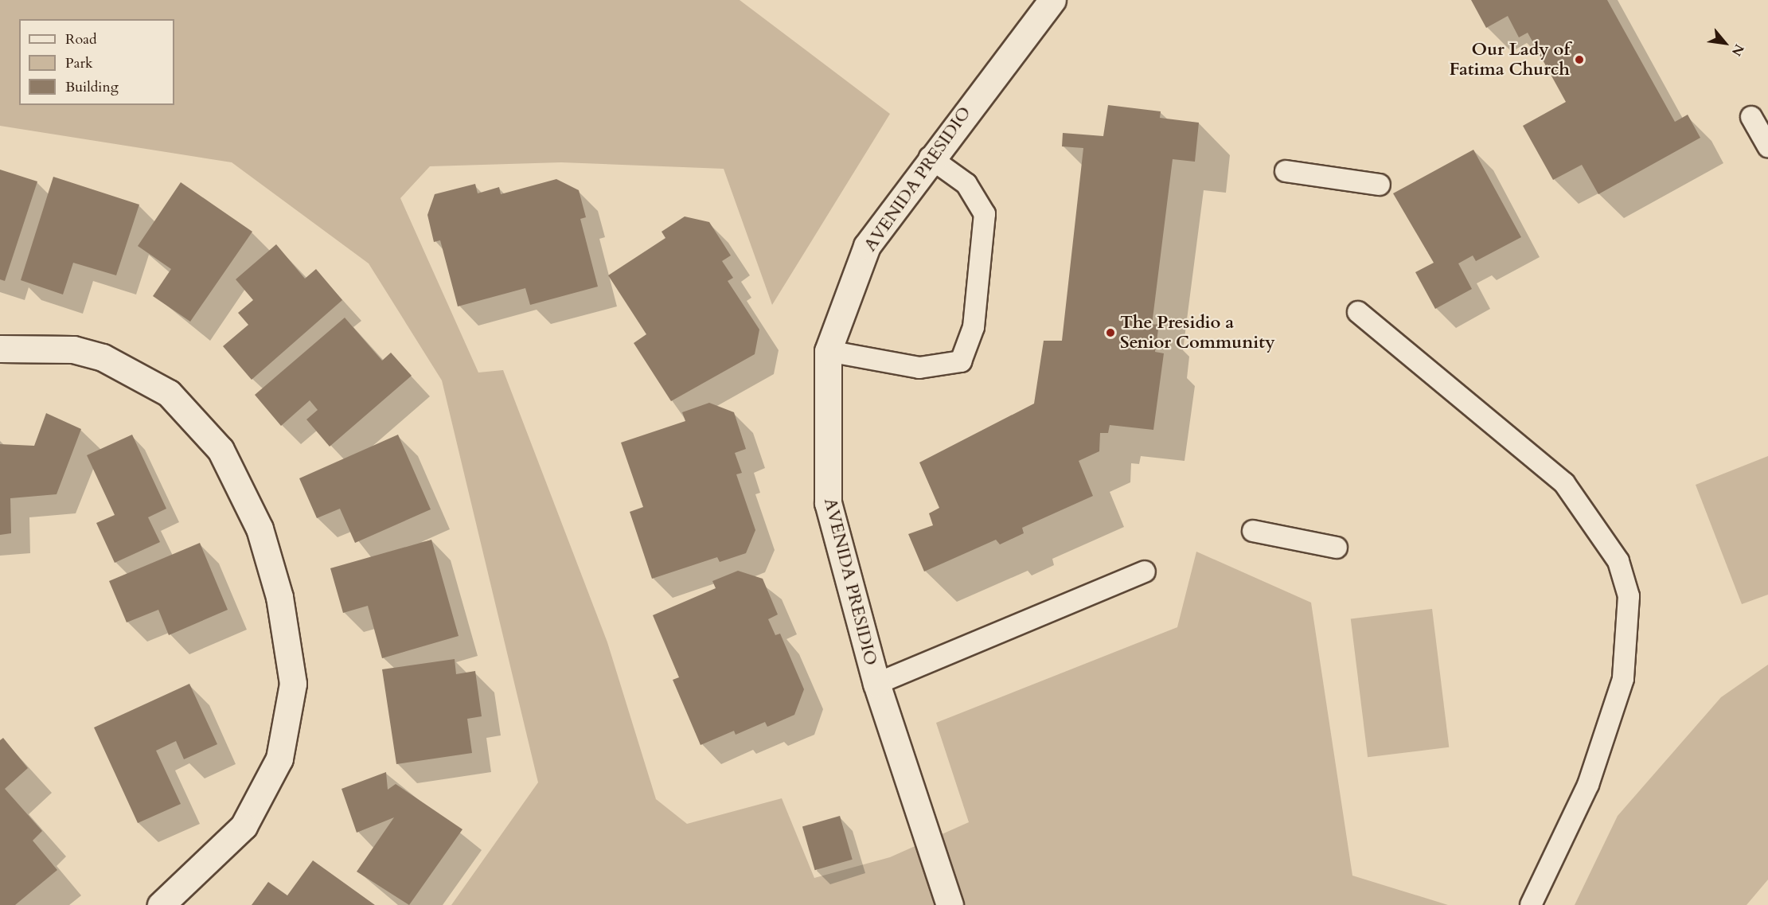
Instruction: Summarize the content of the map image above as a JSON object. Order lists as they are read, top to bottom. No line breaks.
{"streets":{"street":["AVENIDA PRESIDIO"]},"places":["Our Lady of Fatima Church","The Presidio a Senior Community"],"legend":["Road","Park","Building"],"north":"bottom right"}
